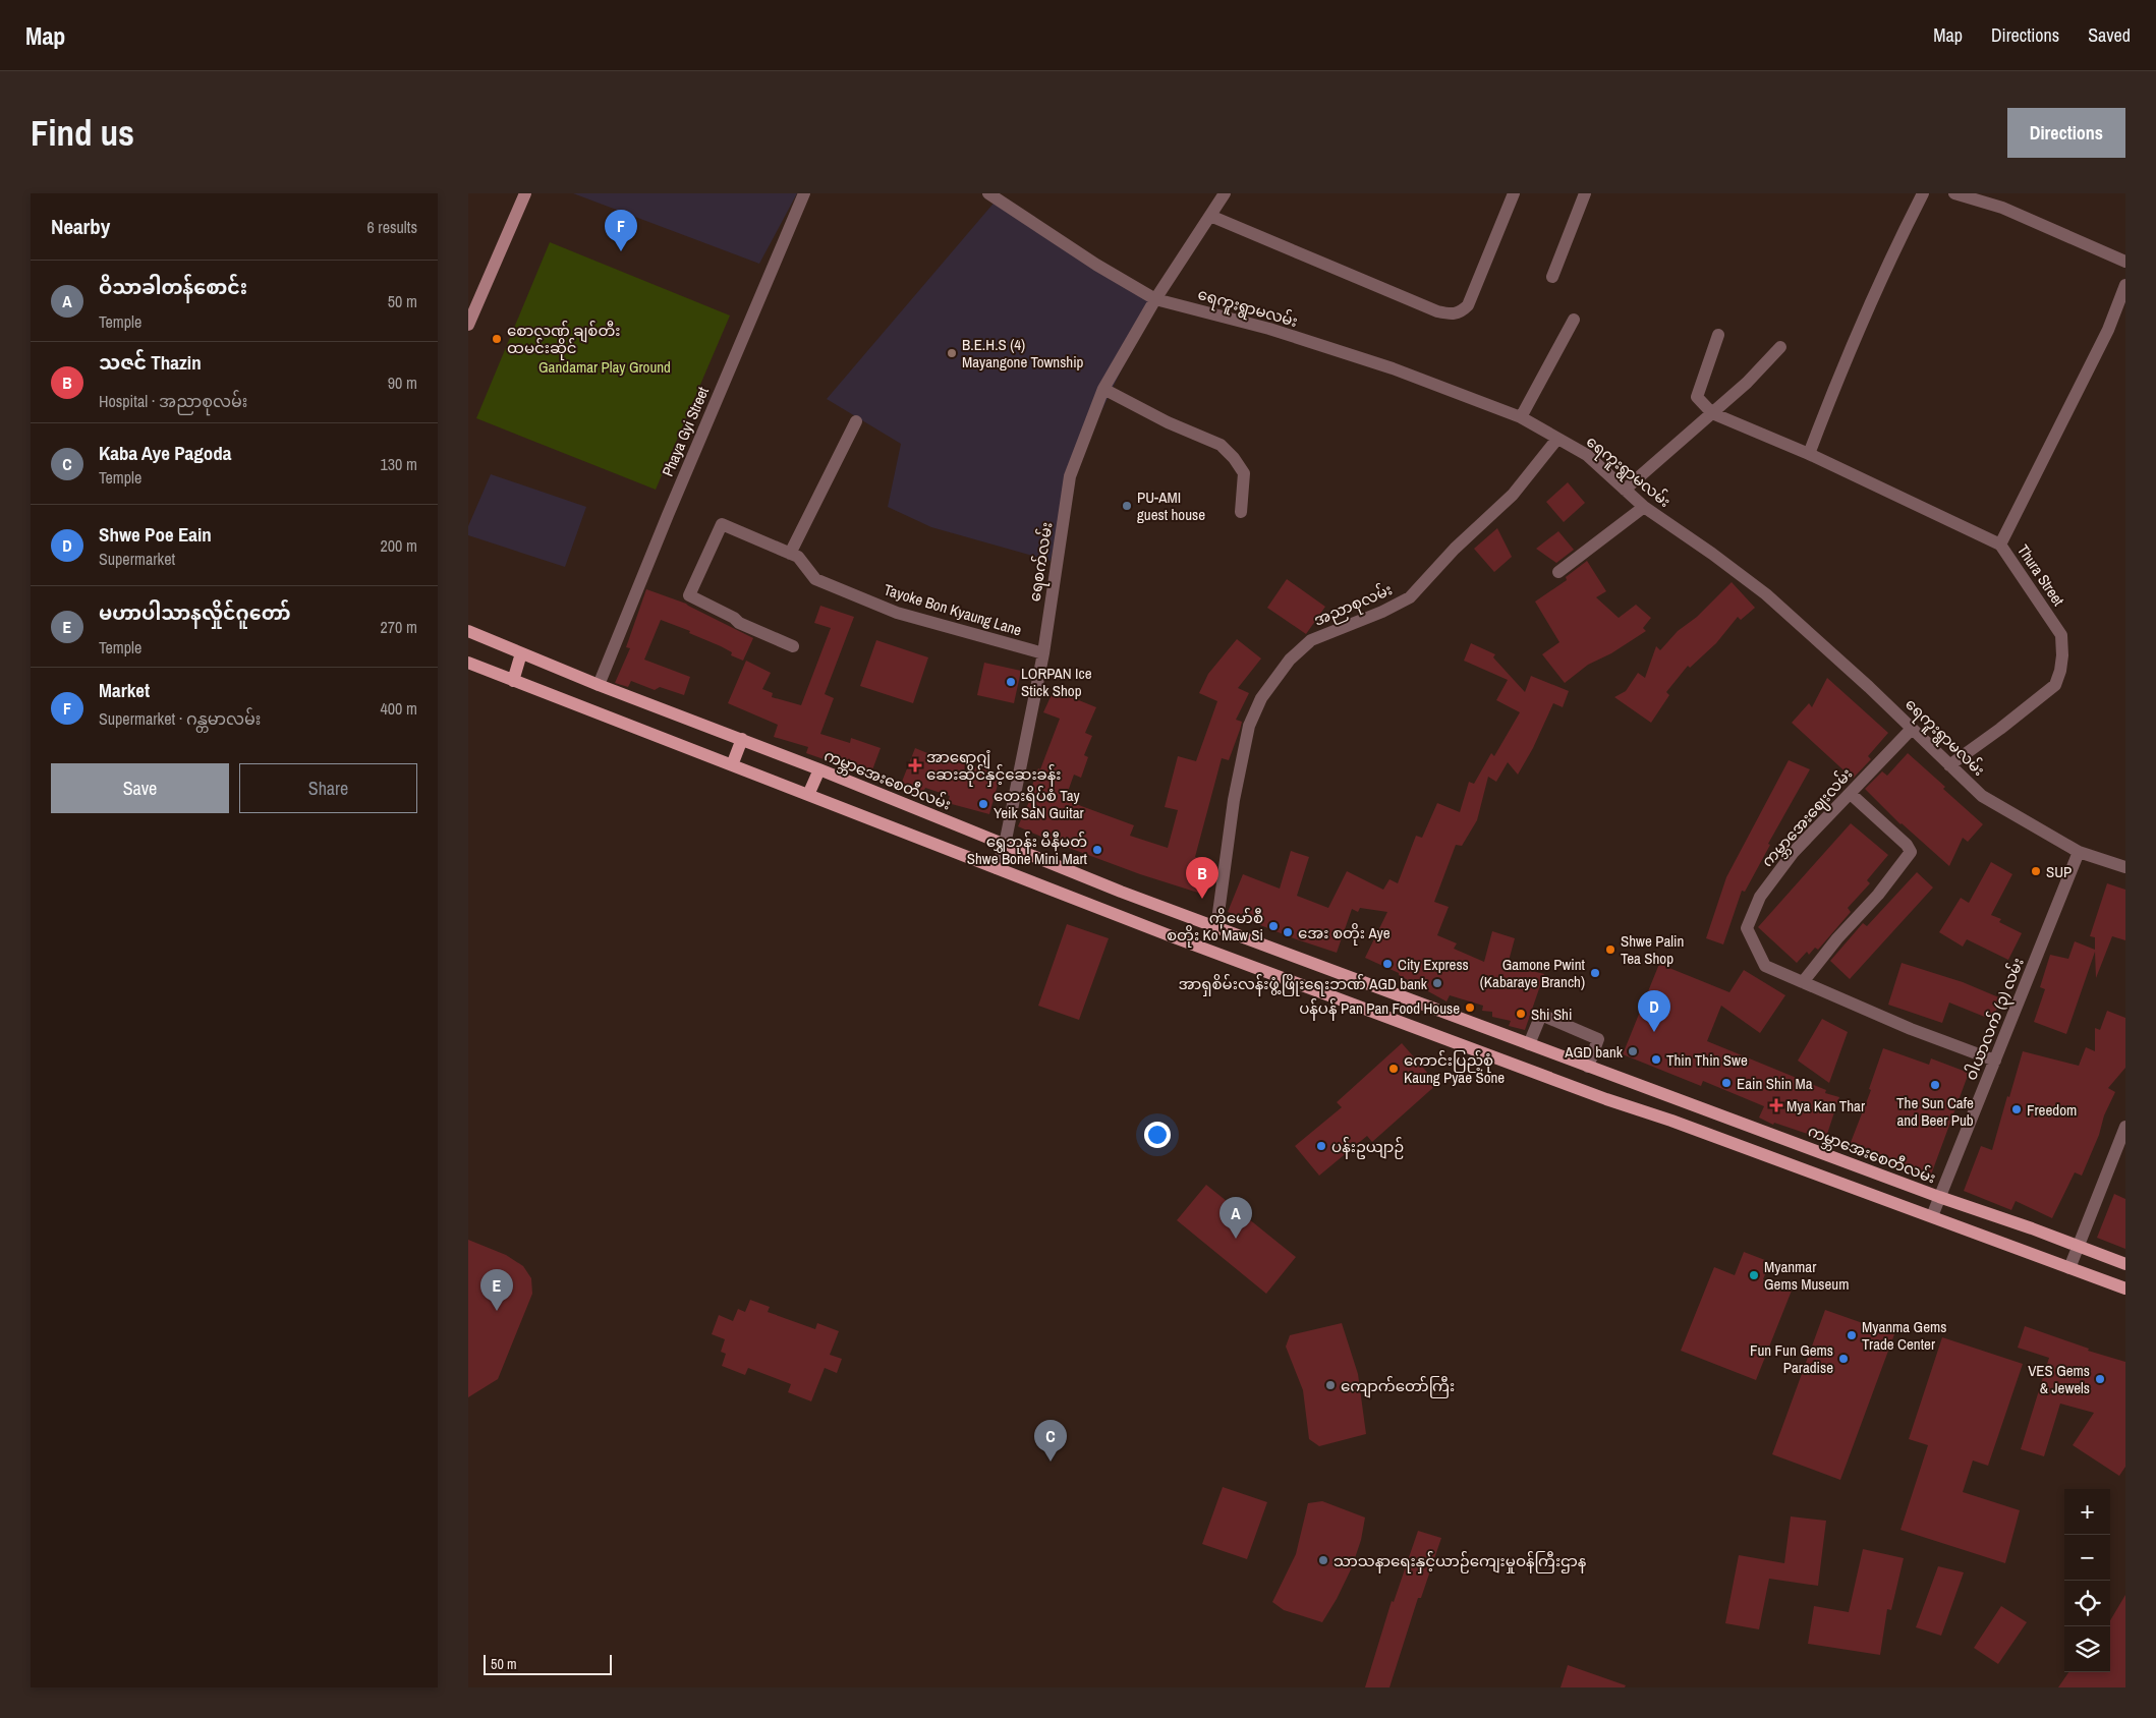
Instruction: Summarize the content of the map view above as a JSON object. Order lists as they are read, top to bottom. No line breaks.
{"streets":{"main road":["ကမ္ဘာအေးစေတီလမ်း"],"street":["ရေကူးရွာမလမ်း","Phaya Gyi Street","ရေစက်လမ်း","Thura Street","အညာစုလမ်း","Tayoke Bon Kyaung Lane","ကမ္ဘာအေးဈေးလမ်း","ဝါယာလက် (၃) လမ်း"]},"crossings":[["ရေကူးရွာမလမ်း","ရေစက်လမ်း"],["ရေကူးရွာမလမ်း","Thura Street"],["ရေကူးရွာမလမ်း","အညာစုလမ်း"],["ရေကူးရွာမလမ်း","ကမ္ဘာအေးဈေးလမ်း"],["ရေကူးရွာမလမ်း","ဝါယာလက် (၃) လမ်း"],["Phaya Gyi Street","ကမ္ဘာအေးစေတီလမ်း"],["ရေစက်လမ်း","Tayoke Bon Kyaung Lane"],["ရေစက်လမ်း","ကမ္ဘာအေးစေတီလမ်း"],["အညာစုလမ်း","ကမ္ဘာအေးစေတီလမ်း"],["ကမ္ဘာအေးစေတီလမ်း","ဝါယာလက် (၃) လမ်း"]],"parks":["Gandamar Play Ground"],"places":{"other":["စောလဏ် ချစ်တီး ထမင်းဆိုင်","B.E.H.S (4) Mayangone Township","PU-AMI guest house","LORPAN Ice Stick Shop","တေးရိပ်စံ Tay Yeik SaN Guitar","ရွှေဘုန်း မီနီမတ် Shwe Bone Mini Mart","SUP","ကိုမော်စီ စတိုး Ko Maw Si","အေး စတိုး Aye","Shwe Palin Tea Shop","City Express","Gamone Pwint (Kabaraye Branch)","အာရှစိမ်းလန်းဖွံ့ဖြိုးရေးဘဏ် AGD bank","ပန်ပန် Pan Pan Food House","Shi Shi","AGD bank","Thin Thin Swe","ကောင်းပြည့်စုံ Kaung Pyae Sone","Eain Shin Ma","The Sun Cafe and Beer Pub","Freedom","ပန်းဥယျာဉ်","Myanmar Gems Museum","Myanma Gems Trade Center","Fun Fun Gems Paradise","VES Gems & Jewels","ကျောက်တော်ကြီး","သာသနာရေးနှင့်ယာဉ်ကျေးမှုဝန်ကြီးဌာန"],"health":["အာရောဂျံ ဆေးဆိုင်နှင့်ဆေးခန်း","Mya Kan Thar"]},"scale_bar":"50 m","page":{"header":"Map","nav":["Map","Directions","Saved"],"buttons":["Directions",["Save","Share"]],"title":"Find us","heading":["Nearby","6 results"],"pins":["F","B","D","A","E","C"],"list":[{"mark":"A","name":"ဝိသာခါတန်စောင်း","note":"Temple","value":"50 m"},{"mark":"B","name":"သဇင် Thazin","note":"Hospital · အညာစုလမ်း","value":"90 m"},{"mark":"C","name":"Kaba Aye Pagoda","note":"Temple","value":"130 m"},{"mark":"D","name":"Shwe Poe Eain","note":"Supermarket","value":"200 m"},{"mark":"E","name":"မဟာပါသာနလှိုင်ဂူတော်","note":"Temple","value":"270 m"},{"mark":"F","name":"Market","note":"Supermarket · ဂန္တမာလမ်း","value":"400 m"}],"map_buttons":["+","−"],"scale":"50 m"}}
